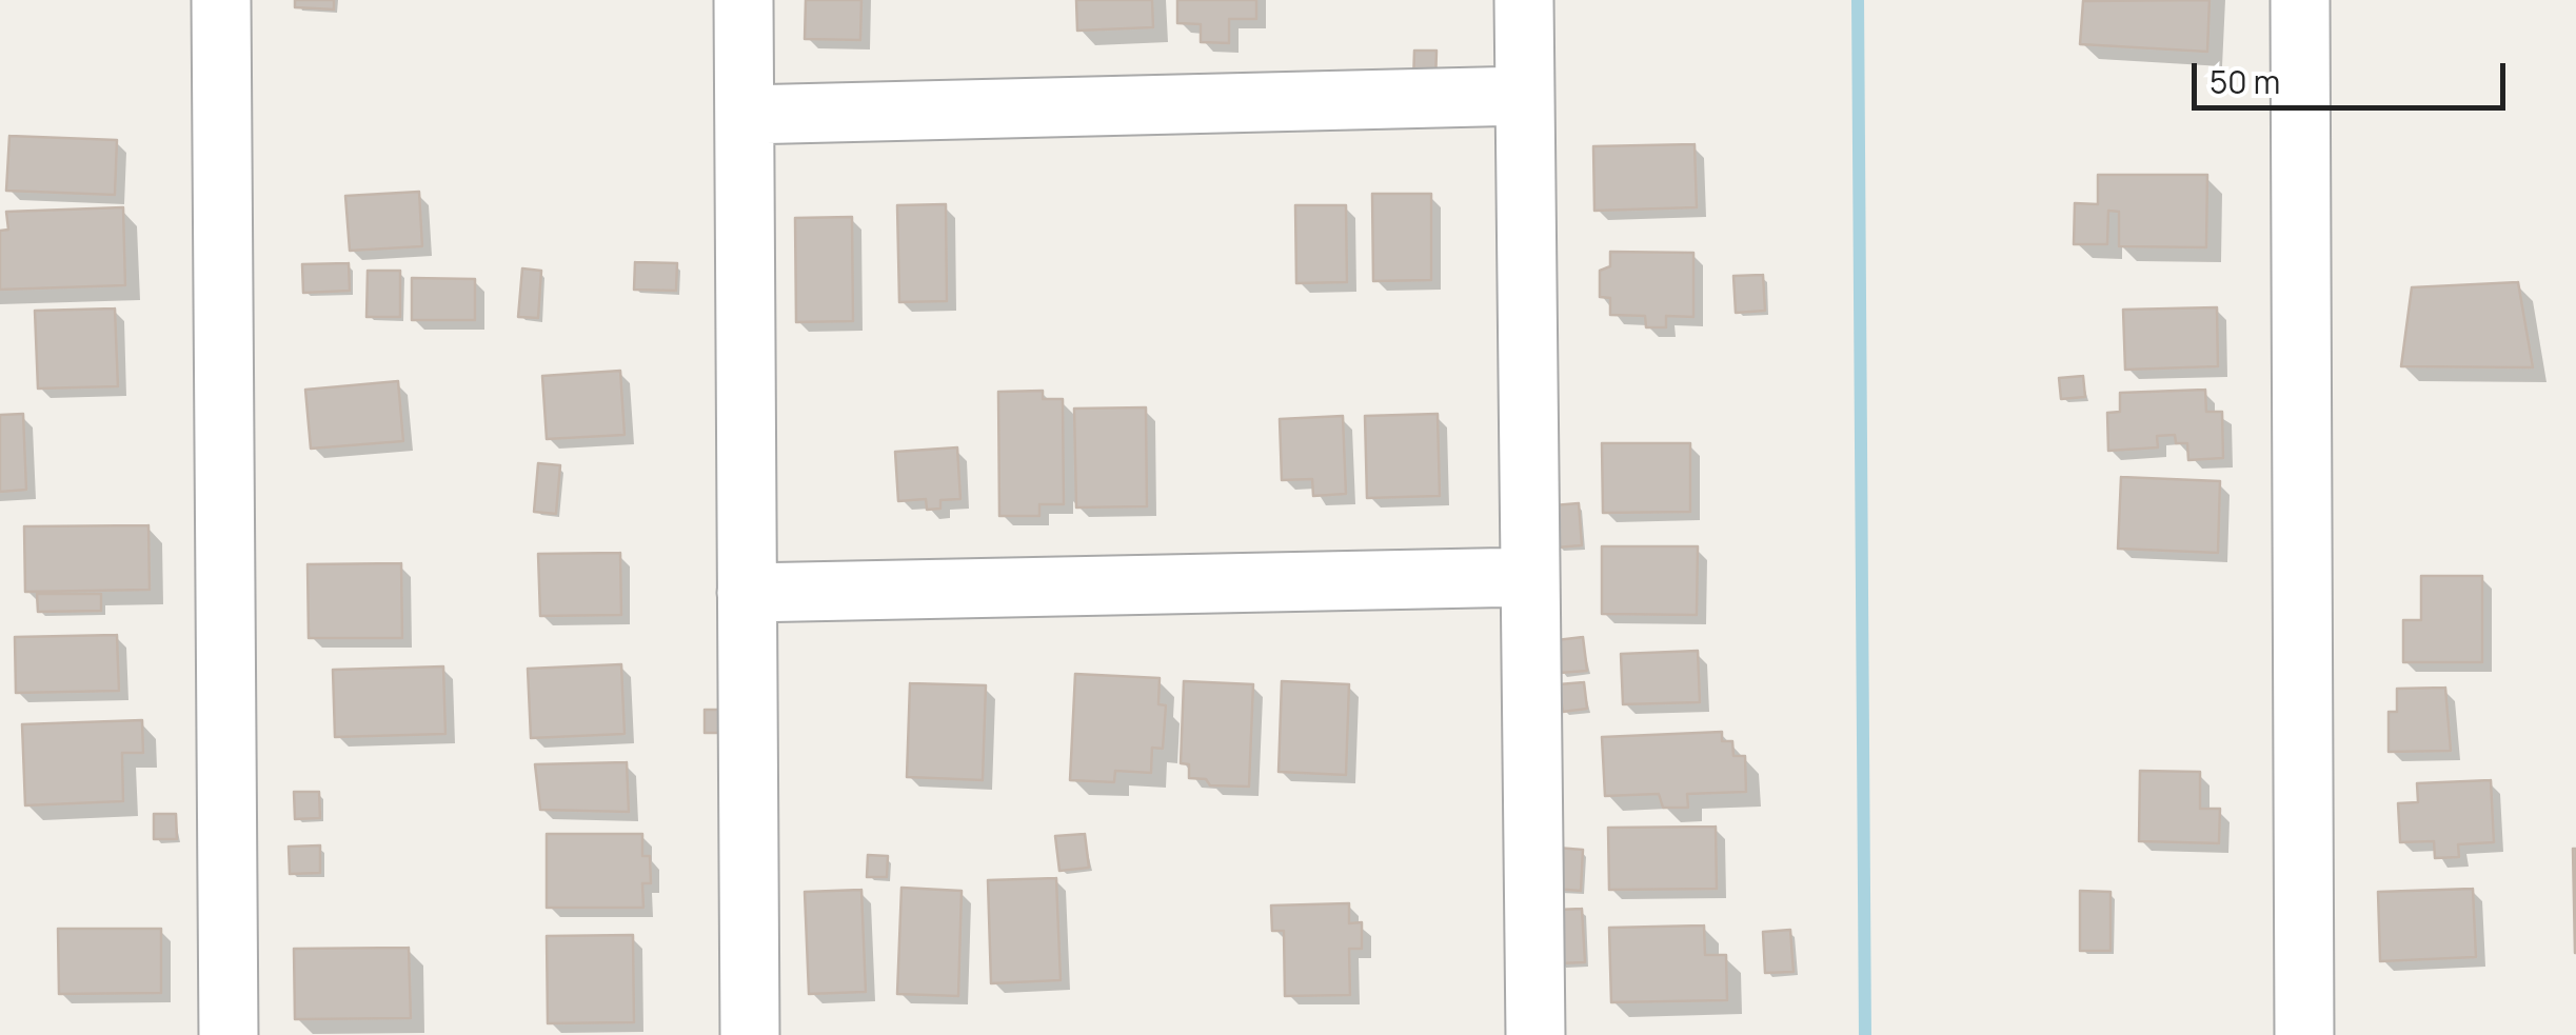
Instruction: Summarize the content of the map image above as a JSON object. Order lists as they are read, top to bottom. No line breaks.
{"scale_bar":"50 m"}
